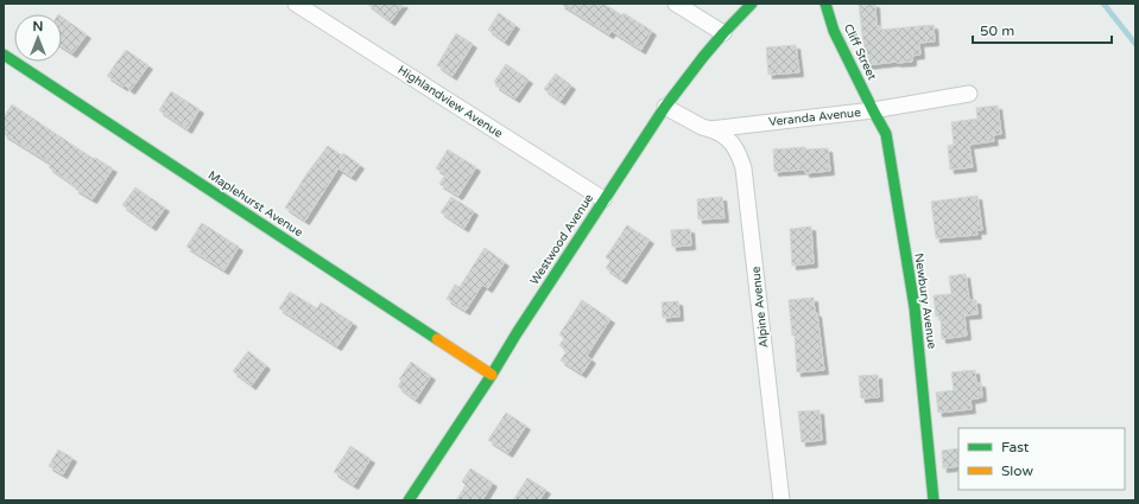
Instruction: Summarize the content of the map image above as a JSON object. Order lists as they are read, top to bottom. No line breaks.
{"streets":{"street":["Cliff Street","Highlandview Avenue","Veranda Avenue","Maplehurst Avenue","Westwood Avenue","Newbury Avenue","Alpine Avenue"]},"crossings":[["Cliff Street","Veranda Avenue"],["Cliff Street","Newbury Avenue"],["Highlandview Avenue","Westwood Avenue"],["Veranda Avenue","Newbury Avenue"],["Veranda Avenue","Alpine Avenue"],["Maplehurst Avenue","Westwood Avenue"]],"legend":["Fast","Slow"],"scale_bar":"50 m","north":"top"}
